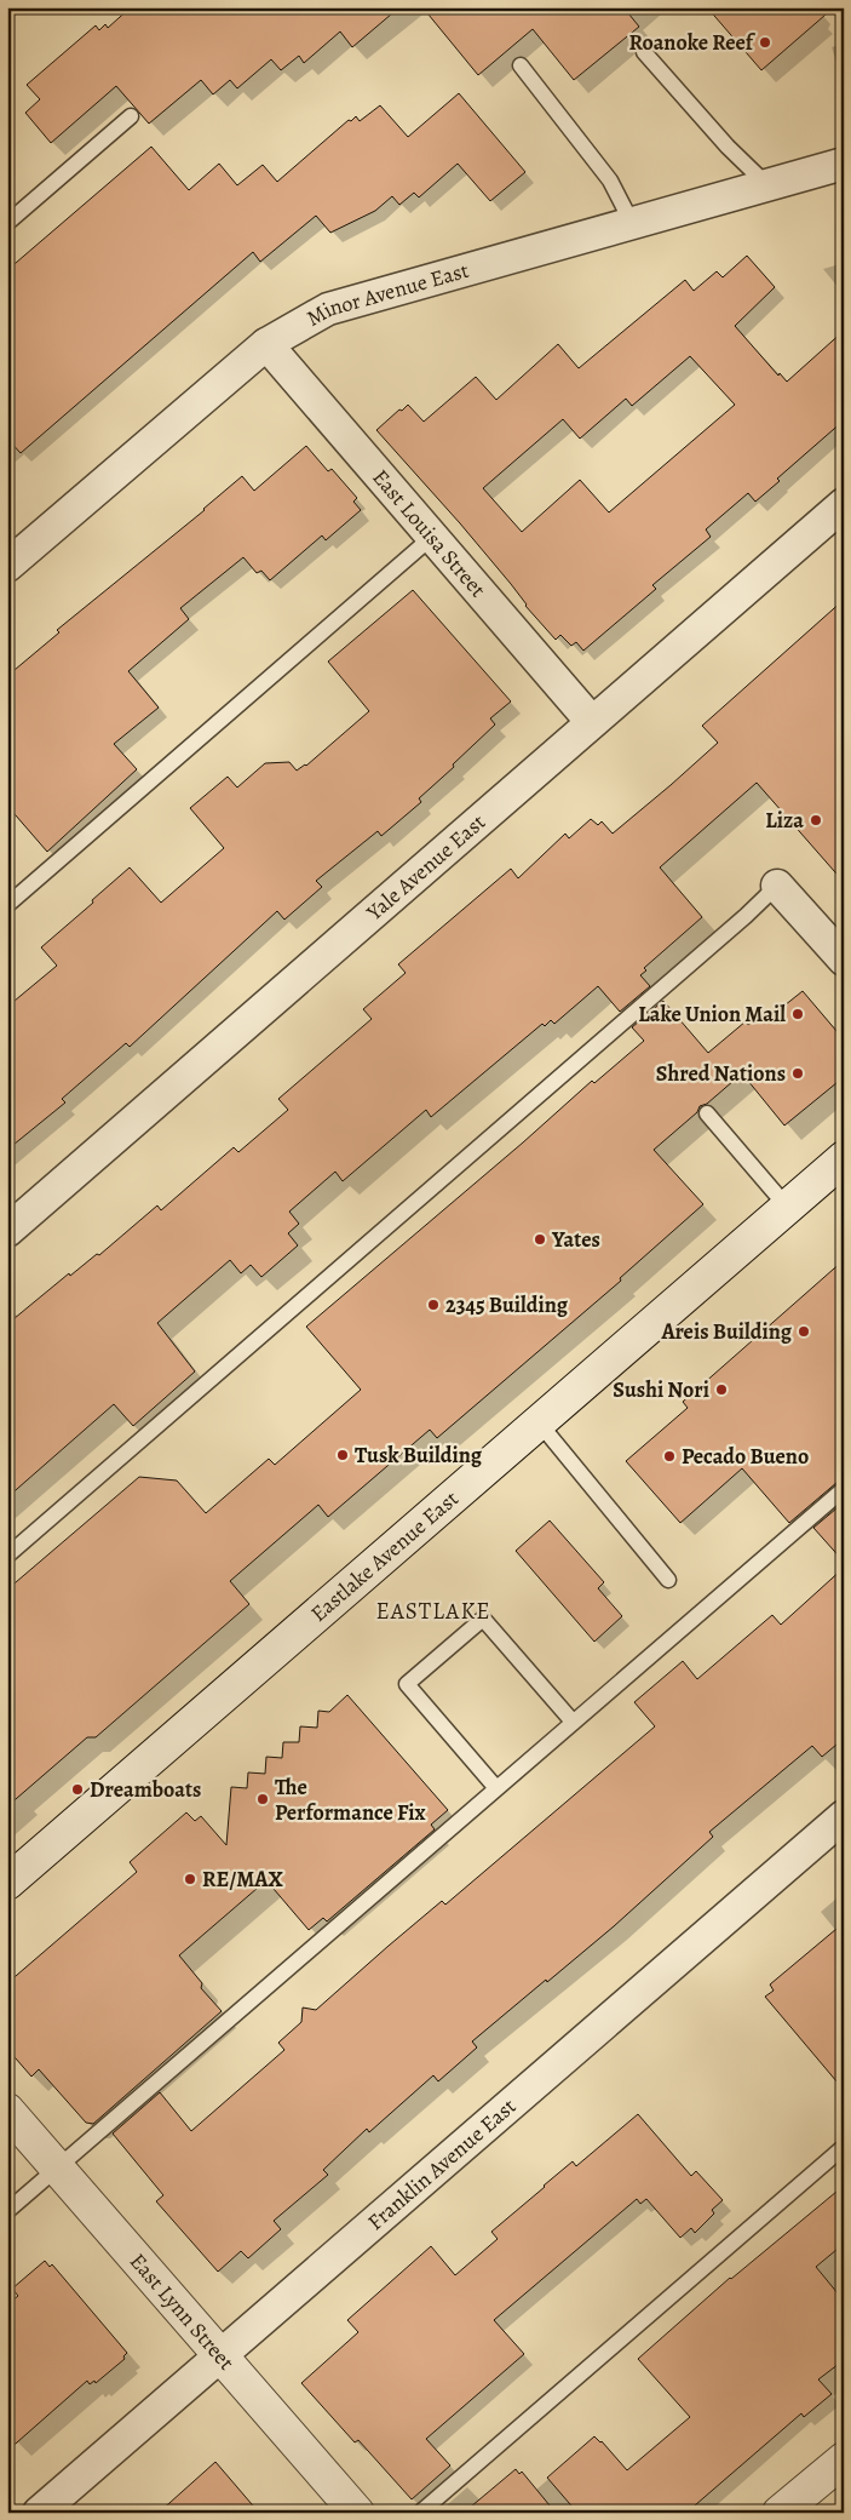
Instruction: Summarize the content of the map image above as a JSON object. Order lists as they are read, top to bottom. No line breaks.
{"streets":{"main road":["Eastlake Avenue East","East Lynn Street"],"street":["Minor Avenue East","East Louisa Street","Yale Avenue East","Franklin Avenue East"]},"crossings":[["Minor Avenue East","East Louisa Street"],["East Louisa Street","Yale Avenue East"],["Franklin Avenue East","East Lynn Street"]],"districts":["EASTLAKE"],"places":["Roanoke Reef","Liza","Lake Union Mail","Shred Nations","Yates","2345 Building","Areis Building","Sushi Nori","Tusk Building","Pecado Bueno","Dreamboats","The Performance Fix","RE/MAX"]}
